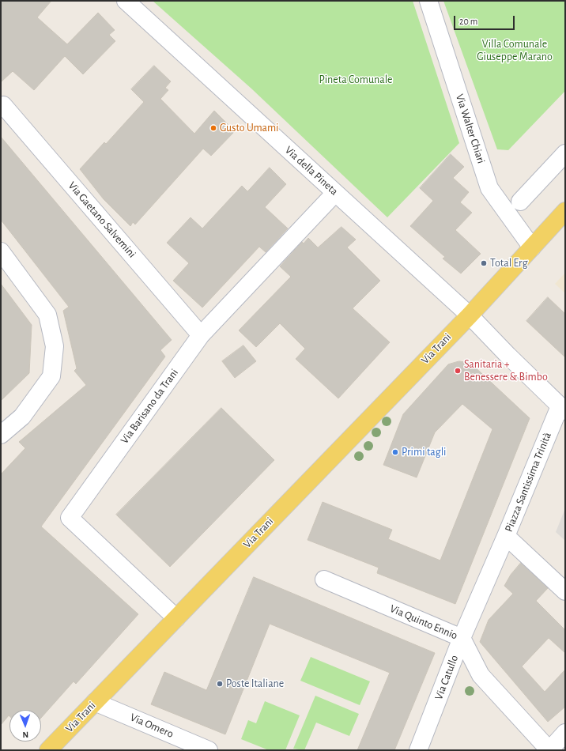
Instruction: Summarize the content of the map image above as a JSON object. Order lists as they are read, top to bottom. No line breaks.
{"streets":{"main road":["Via Trani"],"street":["Via Walter Chiari","Via della Pineta","Via Gaetano Salvemini","Via Barisano da Trani","Piazza Santissima Trinità","Via Quinto Ennio","Via Catullo","Via Omero"]},"crossings":[["Via Walter Chiari","Via Trani"],["Via della Pineta","Via Trani"],["Via della Pineta","Via Barisano da Trani"],["Via della Pineta","Piazza Santissima Trinità"],["Via Gaetano Salvemini","Via Barisano da Trani"],["Via Trani","Via Barisano da Trani"],["Via Trani","Via Omero"],["Piazza Santissima Trinità","Via Catullo"],["Via Quinto Ennio","Via Catullo"]],"parks":["Villa Comunale Giuseppe Marano","Pineta Comunale"],"places":["Gusto Umami","Total Erg","Sanitaria + Benessere & Bimbo","Primi tagli","Poste Italiane"],"scale_bar":"20 m","north":"bottom"}
